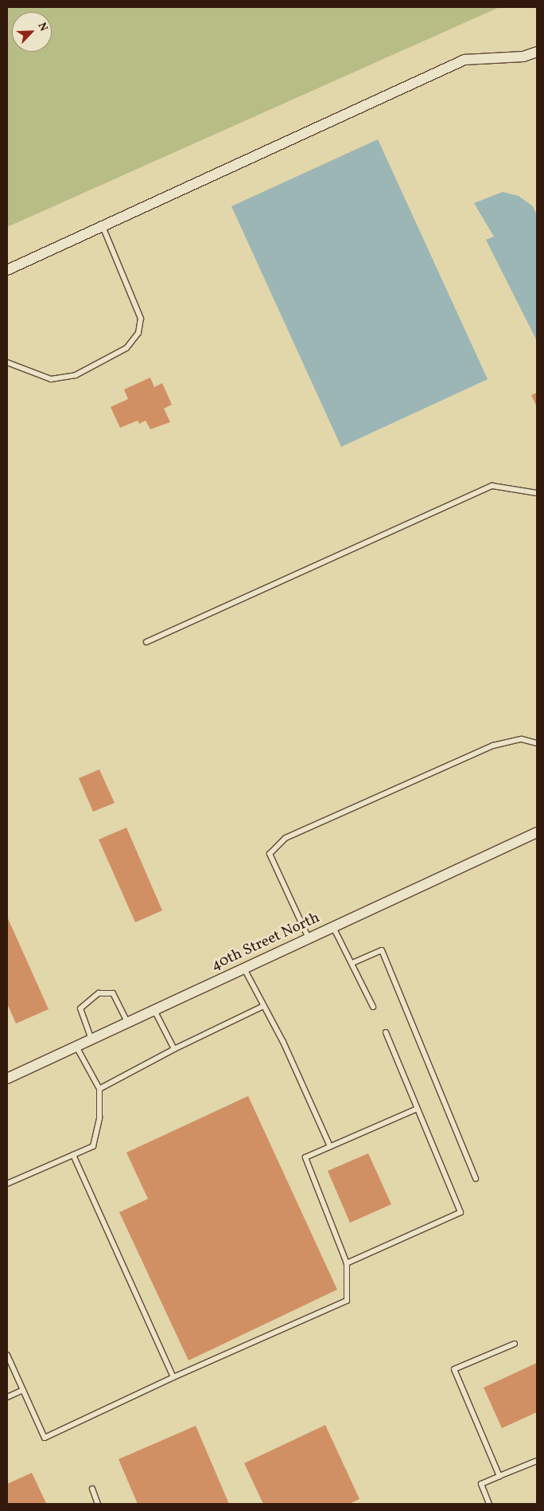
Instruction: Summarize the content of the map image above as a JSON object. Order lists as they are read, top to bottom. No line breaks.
{"streets":{"street":["40th Street North"]},"north":"top right"}
